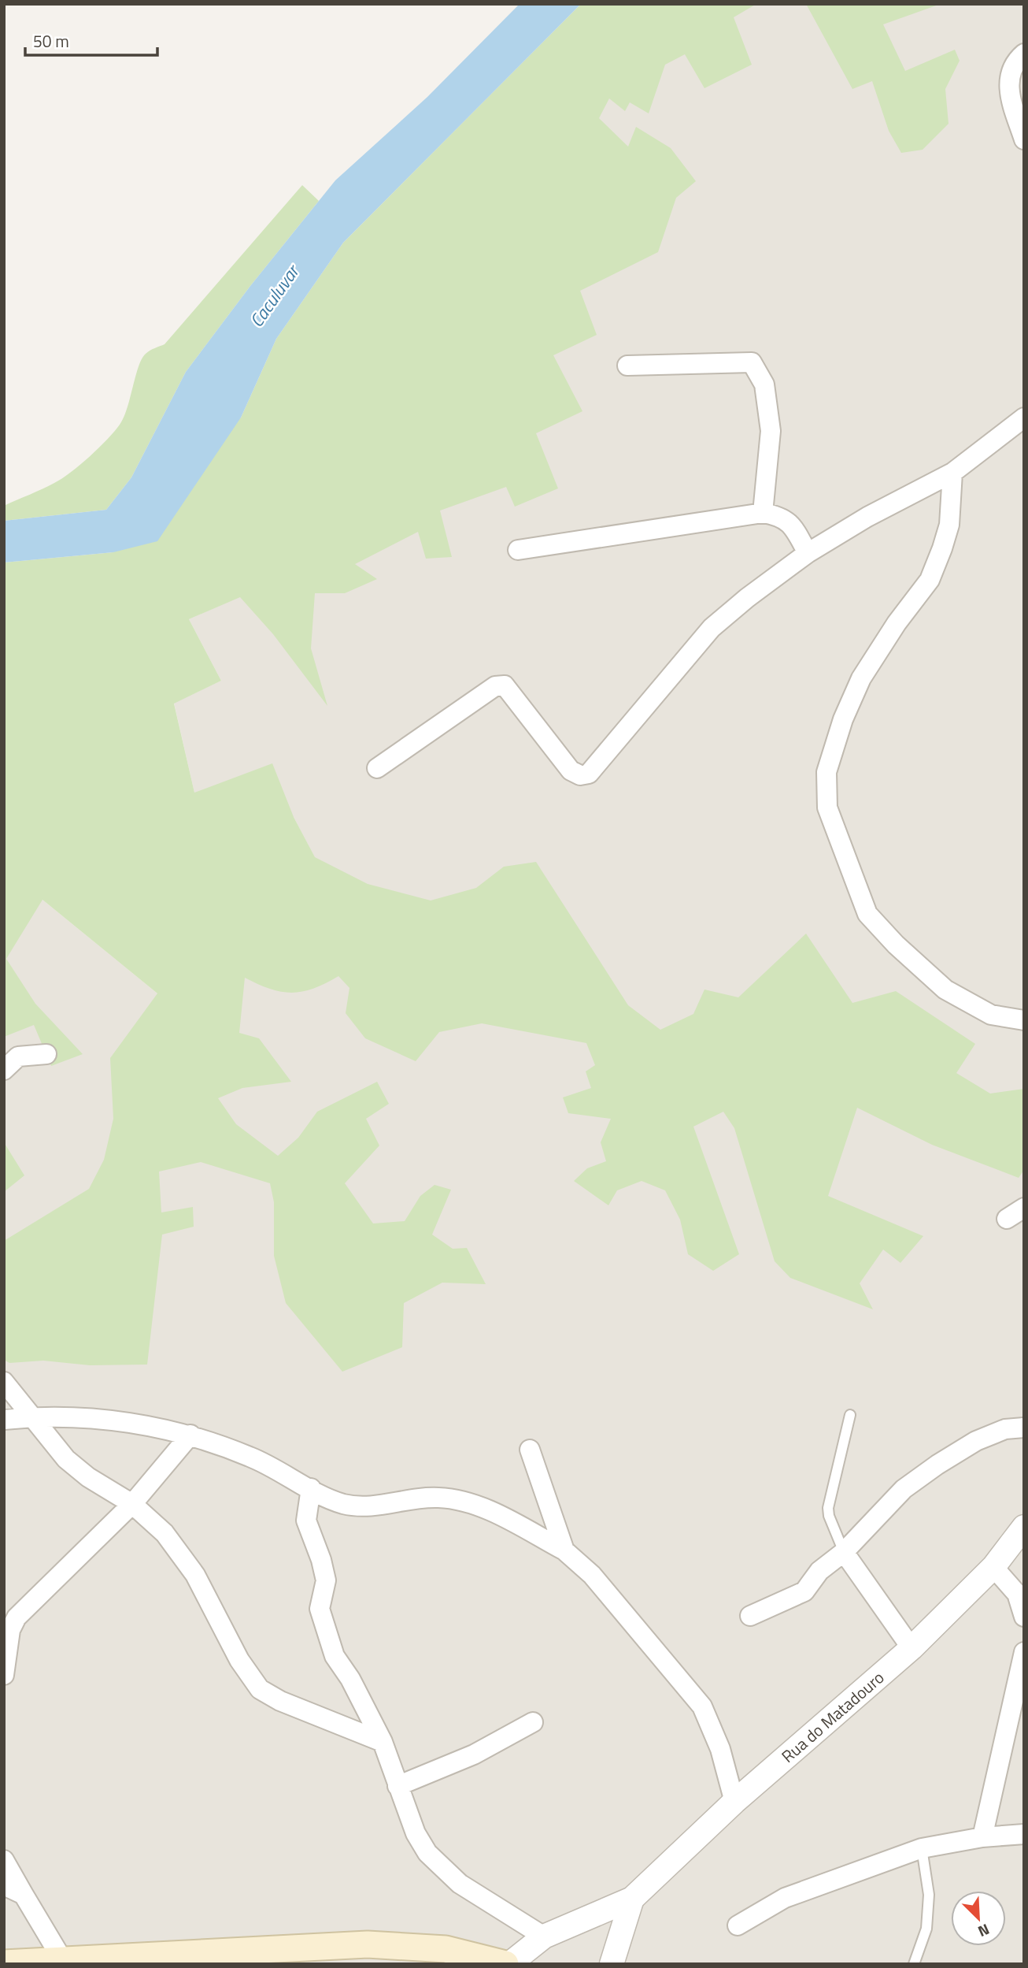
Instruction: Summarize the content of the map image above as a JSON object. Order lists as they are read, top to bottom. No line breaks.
{"streets":{"street":["Rua do Matadouro"]},"water":["Caculuvar"],"scale_bar":"50 m","north":"bottom right"}
